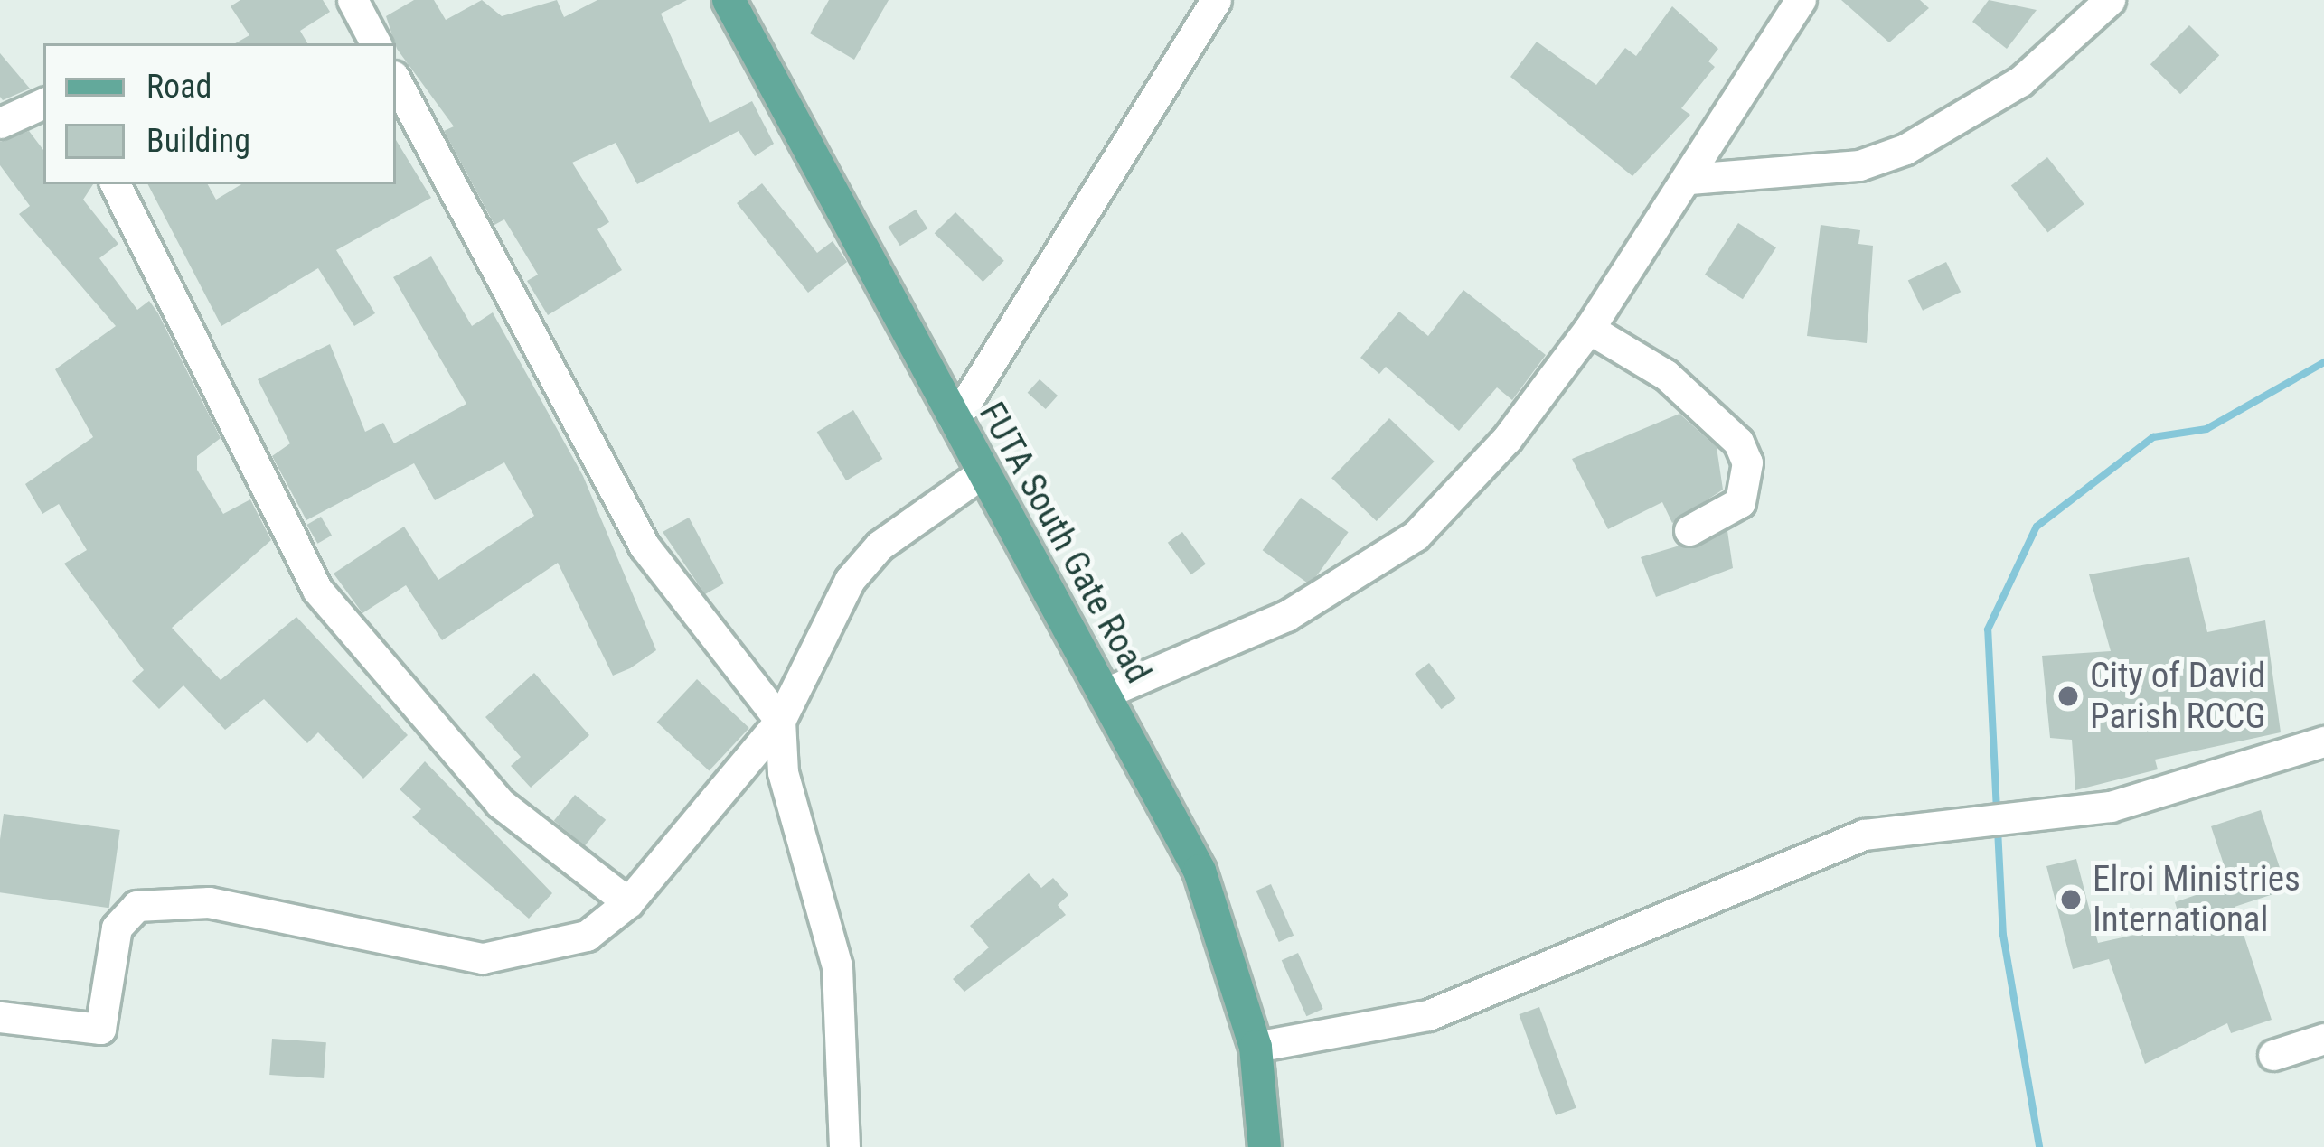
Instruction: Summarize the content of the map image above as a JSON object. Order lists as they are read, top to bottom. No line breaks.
{"streets":{"main road":["FUTA South Gate Road"]},"places":["City of David Parish RCCG","Elroi Ministries International"],"legend":["Road","Building"]}
